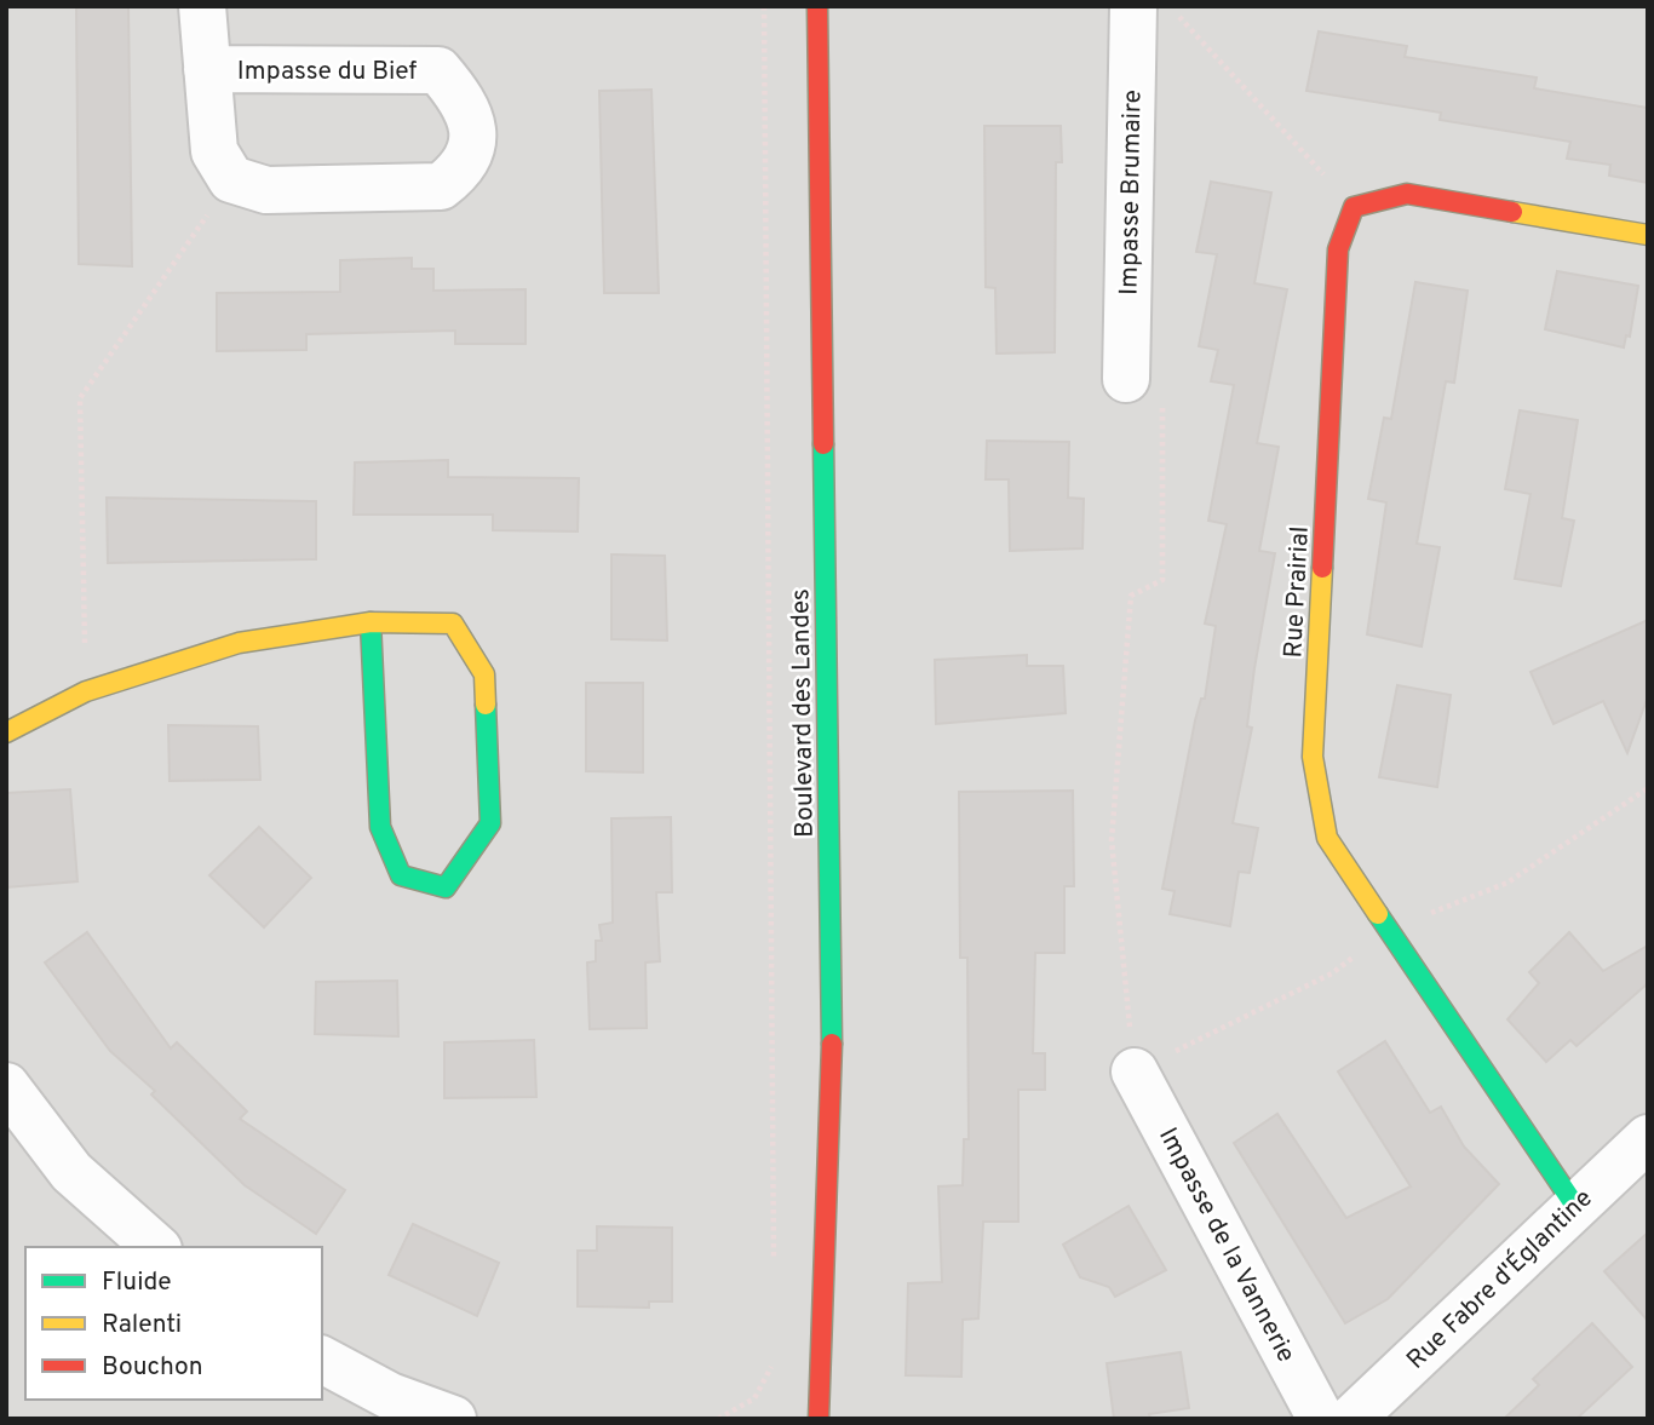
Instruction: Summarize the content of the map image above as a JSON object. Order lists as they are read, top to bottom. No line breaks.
{"streets":{"street":["Impasse du Bief","Impasse Brumaire","Rue Prairial","Boulevard des Landes","Impasse de la Vannerie","Rue Fabre d'Églantine"]},"crossings":[["Rue Prairial","Rue Fabre d'Églantine"]],"legend":["Fluide","Ralenti","Bouchon"]}
